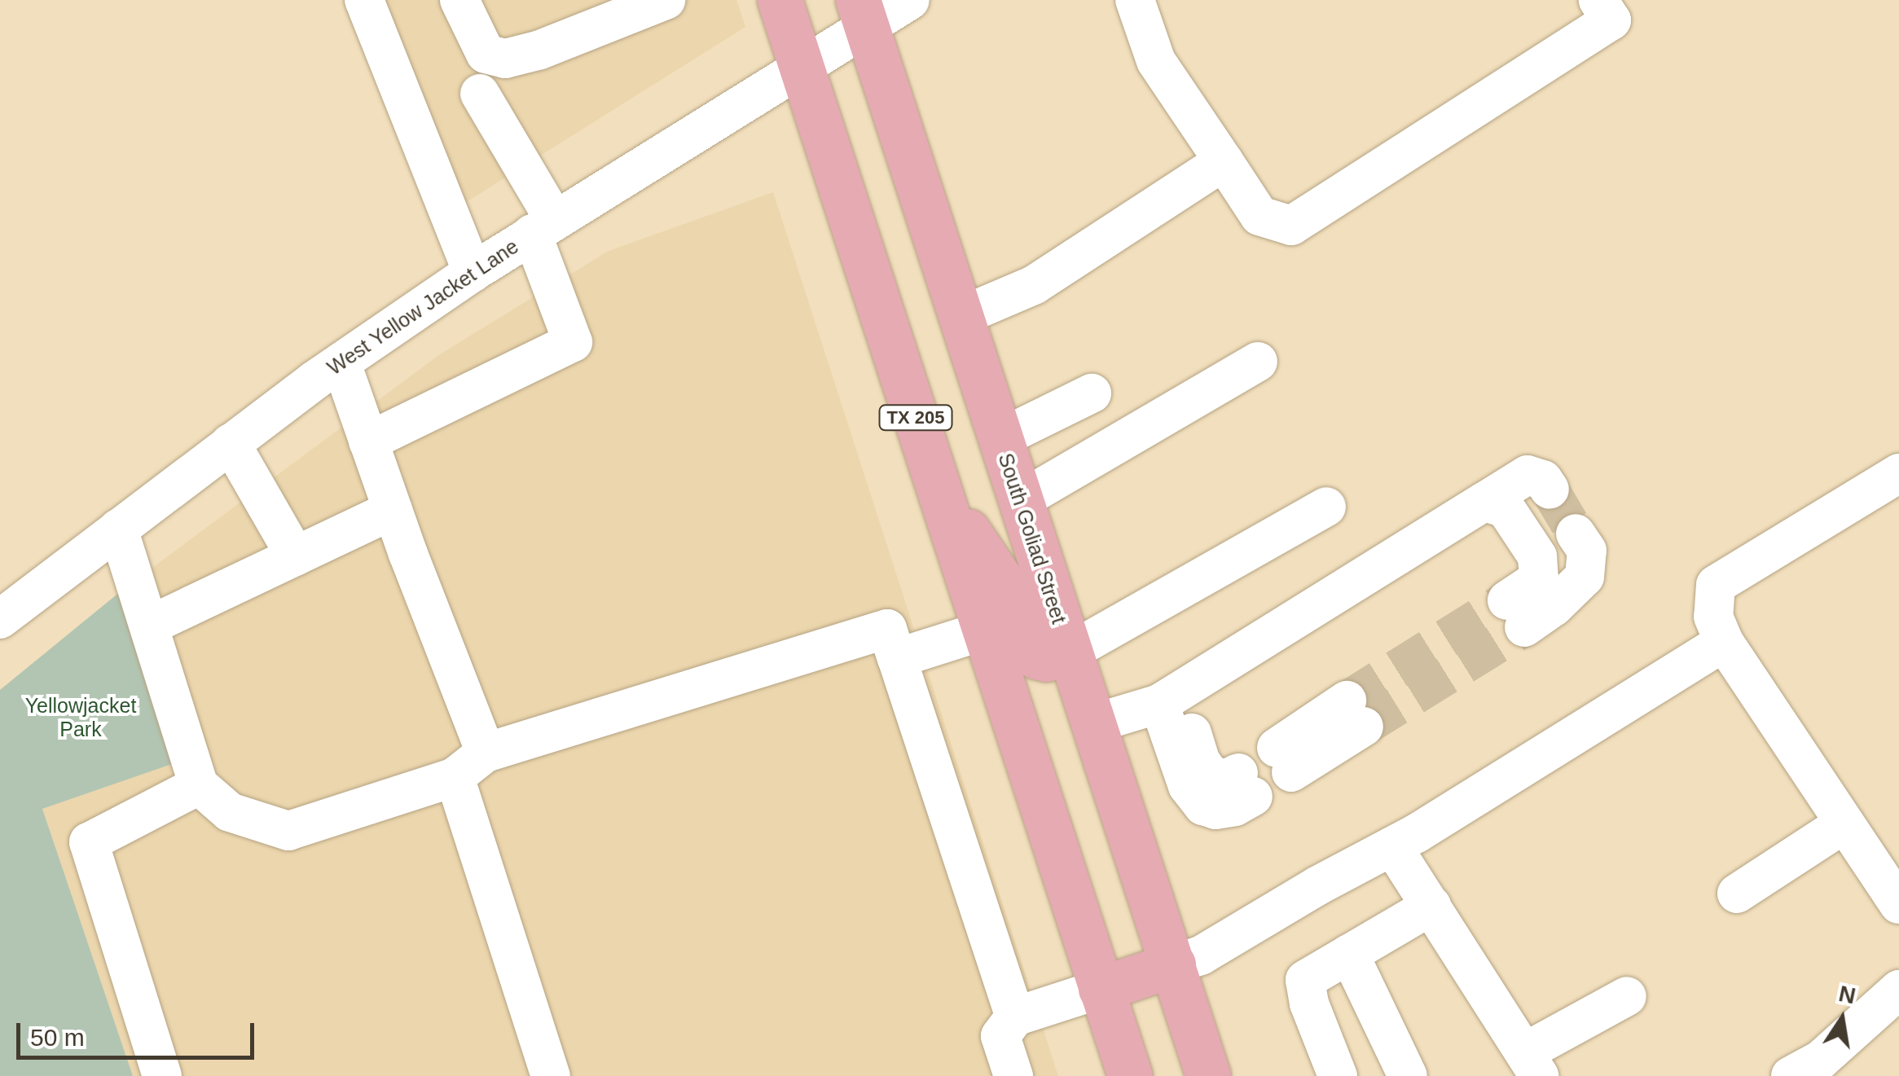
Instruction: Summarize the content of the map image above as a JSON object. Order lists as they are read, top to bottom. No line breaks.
{"streets":{"main road":["TX 205","South Goliad Street"],"street":["West Yellow Jacket Lane"]},"crossings":[["West Yellow Jacket Lane","TX 205"],["West Yellow Jacket Lane","South Goliad Street"]],"parks":["Yellowjacket Park"],"scale_bar":"50 m","north":"top"}
